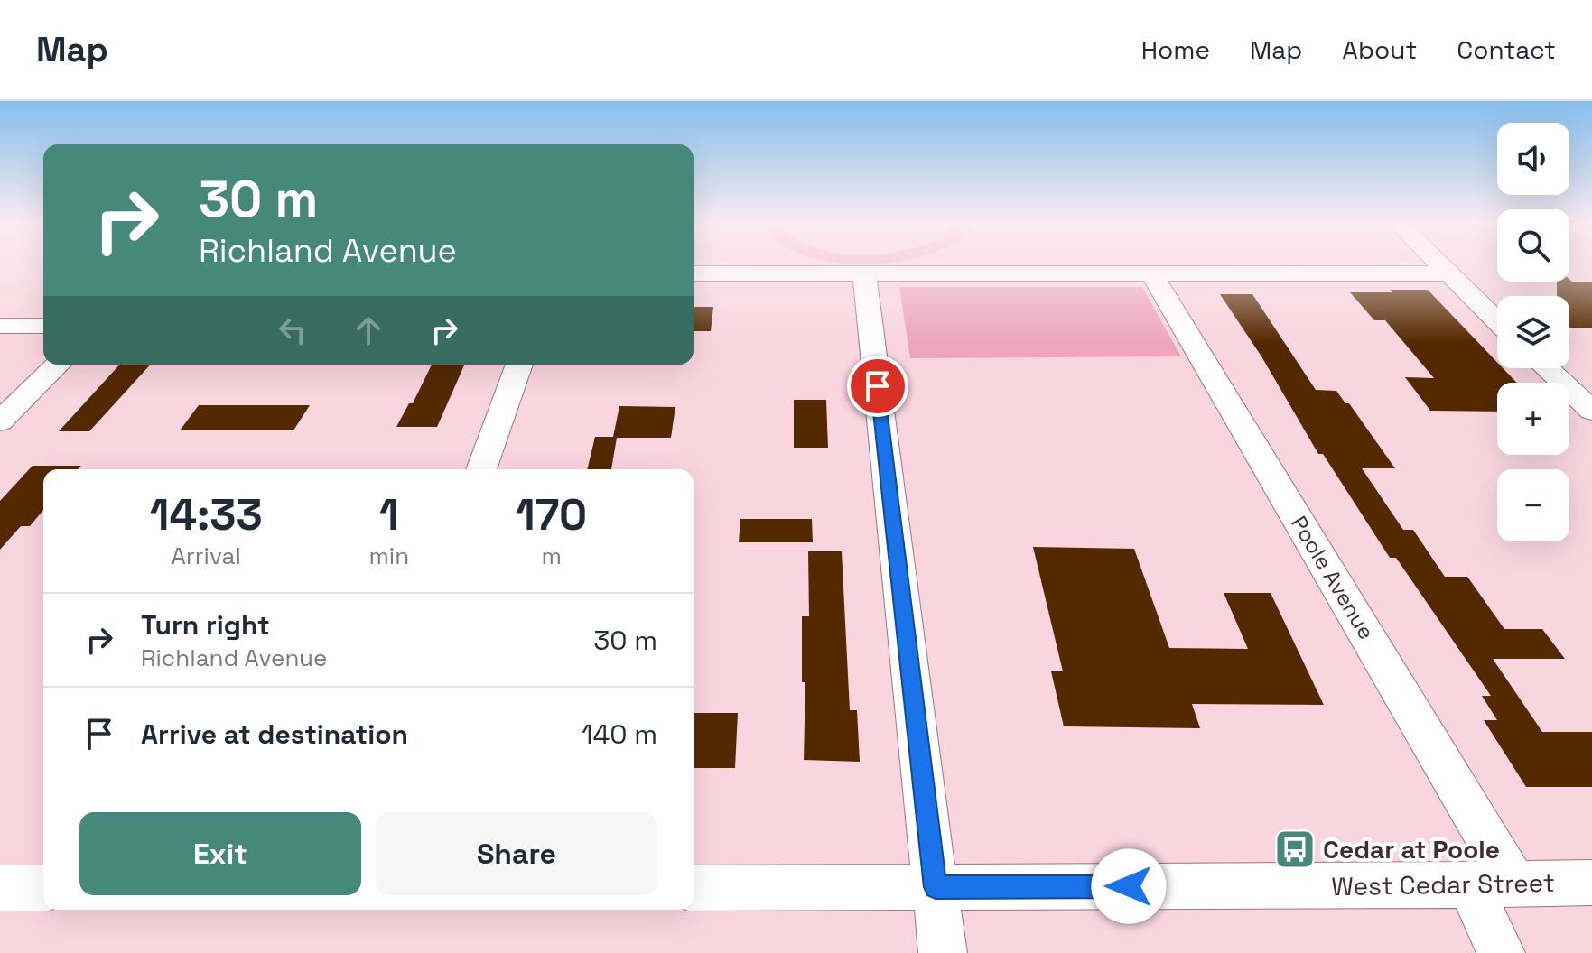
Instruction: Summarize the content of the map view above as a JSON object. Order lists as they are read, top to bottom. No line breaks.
{"streets":{"street":["Poole Avenue","West Cedar Street"]},"crossings":[["Poole Avenue","West Cedar Street"]],"places":{"bus stop":["Cedar at Poole"]},"page":{"header":"Map","nav":["Home","Map","About","Contact"],"map_buttons":["+","−"],"turn":["30 m","Richland Avenue"],"eta":["14:33","Arrival","1","min","170","m"],"list":[{"name":"Turn right","note":"Richland Avenue","value":"30 m"},{"name":"Arrive at destination","value":"140 m"}],"buttons":["Exit","Share"]}}
